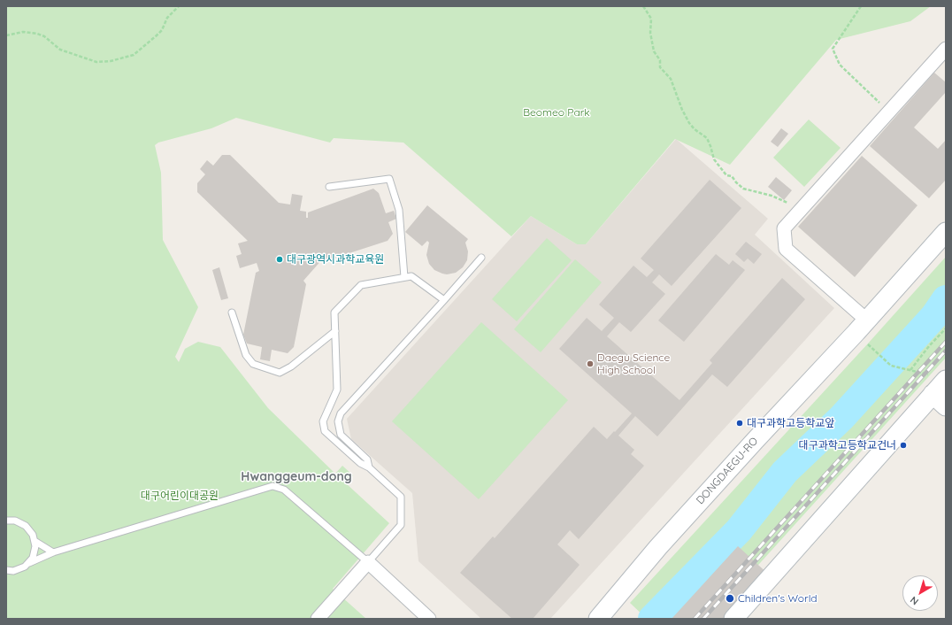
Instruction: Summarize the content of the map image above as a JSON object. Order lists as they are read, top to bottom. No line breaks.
{"streets":{"main road":["DONGDAEGU-RO"]},"districts":["Hwanggeum-dong"],"parks":["Beomeo Park","대구어린이대공원"],"places":["대구광역시과학교육원","Daegu Science High School","대구과학고등학교앞","대구과학고등학교건너","Children's World"],"north":"bottom left"}
